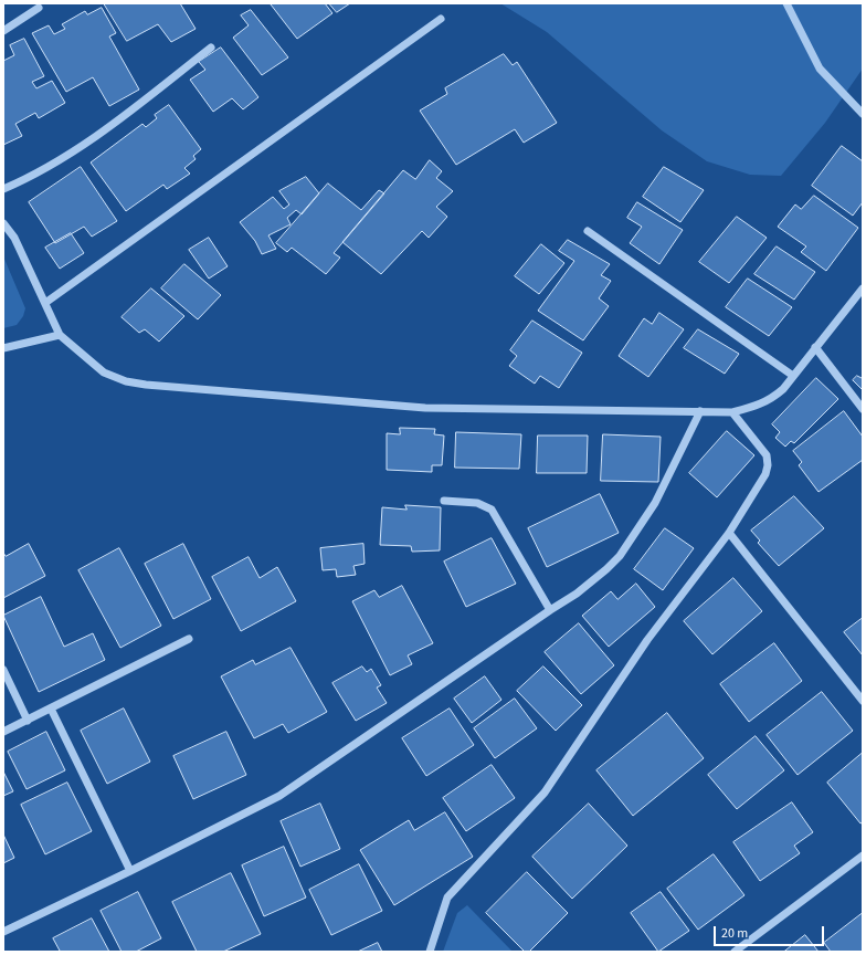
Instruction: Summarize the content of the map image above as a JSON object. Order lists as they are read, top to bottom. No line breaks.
{"scale_bar":"20 m"}
